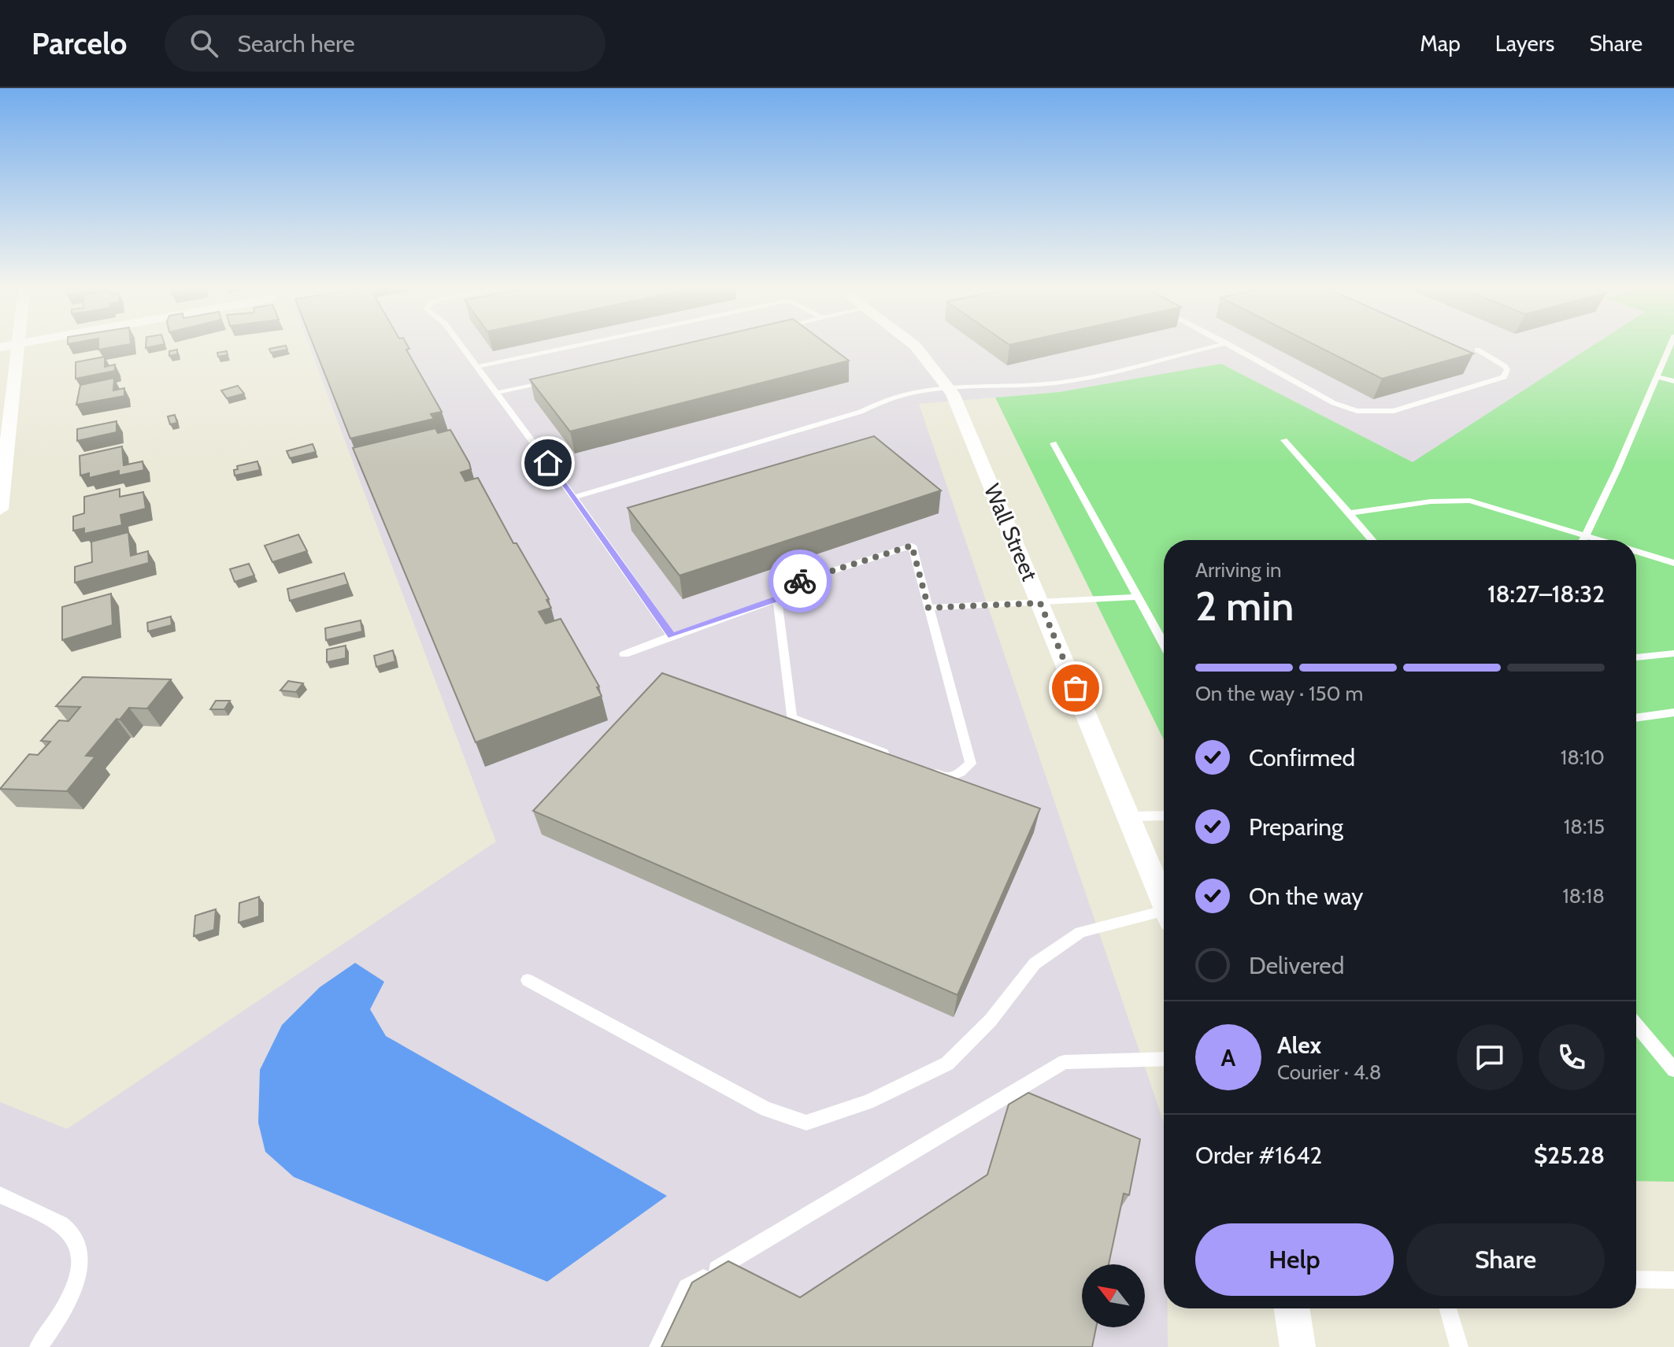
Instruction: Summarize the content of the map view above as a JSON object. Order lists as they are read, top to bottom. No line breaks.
{"streets":{"street":["Wall Street"]},"north":"top left","page":{"header":"Parcelo","search":"Search here","nav":["Map","Layers","Share"],"heading":["2 min","Arriving in","18:27–18:32"],"panel":["Alex","Courier · 4.8","Order #1642","$25.28"],"bar":"On the way · 150 m","list":[["Confirmed","18:10"],["Preparing","18:15"],["On the way","18:18"],"Delivered"],"round":"A","buttons":["Help","Share"]}}
